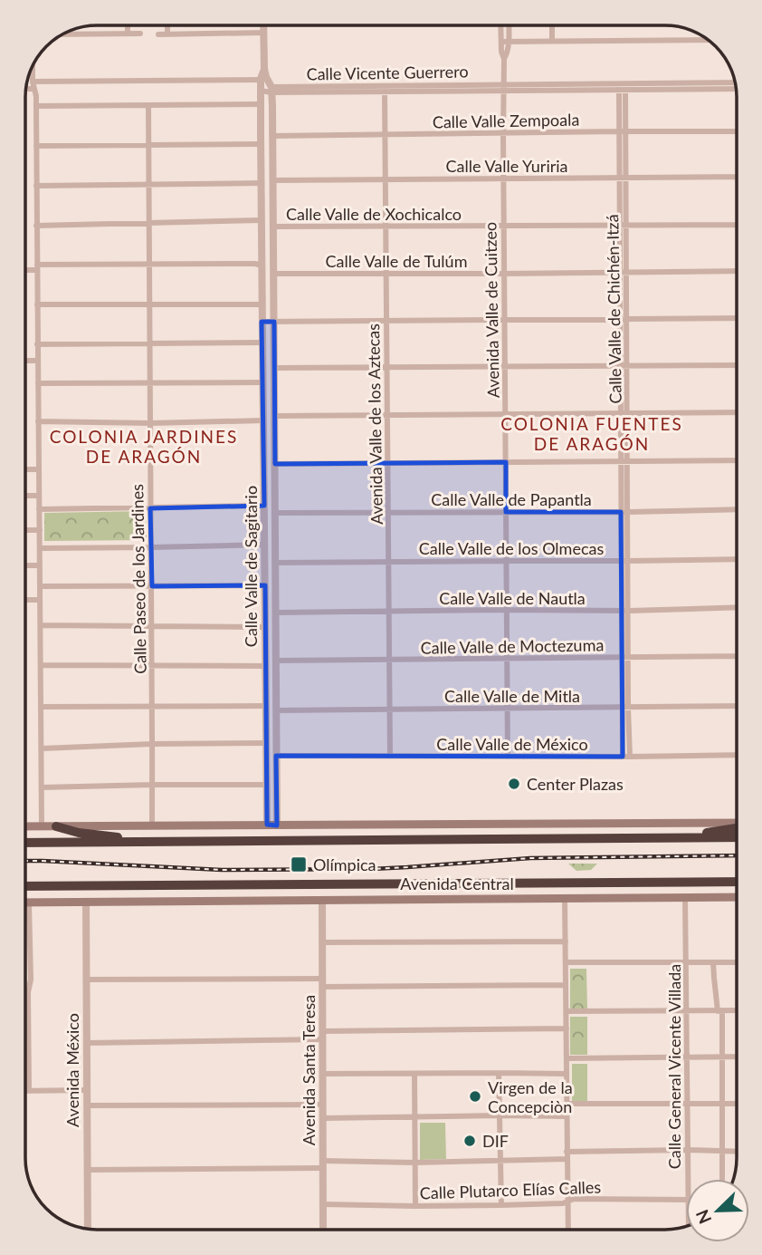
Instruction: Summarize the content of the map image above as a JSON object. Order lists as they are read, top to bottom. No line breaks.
{"streets":{"highway":["Avenida Central"],"street":["Calle Vicente Guerrero","Calle Valle Zempoala","Calle Valle Yuriria","Calle Valle de Xochicalco","Calle Valle de Tulúm","Calle Valle de Chichén-Itzá","Avenida Valle de Cuitzeo","Avenida Valle de los Aztecas","Calle Valle de Papantla","Calle Valle de los Olmecas","Calle Valle de Sagitario","Calle Paseo de los Jardines","Calle Valle de Nautla","Calle Valle de Moctezuma","Calle Valle de Mitla","Calle Valle de México","Calle General Vicente Villada","Avenida México","Avenida Santa Teresa","Calle Plutarco Elías Calles"]},"crossings":[["Calle Vicente Guerrero","Calle Valle de Chichén-Itzá"],["Calle Vicente Guerrero","Avenida Valle de Cuitzeo"],["Calle Vicente Guerrero","Avenida Valle de los Aztecas"],["Calle Vicente Guerrero","Calle Valle de Sagitario"],["Calle Valle Zempoala","Calle Valle de Chichén-Itzá"],["Calle Valle Zempoala","Avenida Valle de Cuitzeo"],["Calle Valle Zempoala","Avenida Valle de los Aztecas"],["Calle Valle Zempoala","Calle Valle de Sagitario"],["Calle Valle Yuriria","Calle Valle de Chichén-Itzá"],["Calle Valle Yuriria","Avenida Valle de Cuitzeo"],["Calle Valle Yuriria","Avenida Valle de los Aztecas"],["Calle Valle Yuriria","Calle Valle de Sagitario"],["Calle Valle de Xochicalco","Calle Valle de Chichén-Itzá"],["Calle Valle de Xochicalco","Avenida Valle de Cuitzeo"],["Calle Valle de Xochicalco","Avenida Valle de los Aztecas"],["Calle Valle de Xochicalco","Calle Valle de Sagitario"],["Calle Valle de Tulúm","Calle Valle de Chichén-Itzá"],["Calle Valle de Tulúm","Avenida Valle de Cuitzeo"],["Calle Valle de Tulúm","Avenida Valle de los Aztecas"],["Calle Valle de Tulúm","Calle Valle de Sagitario"],["Calle Valle de Chichén-Itzá","Calle Valle de Papantla"],["Calle Valle de Chichén-Itzá","Calle Valle de los Olmecas"],["Calle Valle de Chichén-Itzá","Calle Valle de Nautla"],["Calle Valle de Chichén-Itzá","Calle Valle de Moctezuma"],["Calle Valle de Chichén-Itzá","Calle Valle de Mitla"],["Calle Valle de Chichén-Itzá","Calle Valle de México"],["Avenida Valle de Cuitzeo","Calle Valle de Papantla"],["Avenida Valle de Cuitzeo","Calle Valle de los Olmecas"],["Avenida Valle de Cuitzeo","Calle Valle de Nautla"],["Avenida Valle de Cuitzeo","Calle Valle de Moctezuma"],["Avenida Valle de Cuitzeo","Calle Valle de Mitla"],["Avenida Valle de Cuitzeo","Calle Valle de México"],["Avenida Valle de los Aztecas","Calle Valle de Papantla"],["Avenida Valle de los Aztecas","Calle Valle de los Olmecas"],["Avenida Valle de los Aztecas","Calle Valle de Nautla"],["Avenida Valle de los Aztecas","Calle Valle de Moctezuma"],["Avenida Valle de los Aztecas","Calle Valle de Mitla"],["Avenida Valle de los Aztecas","Calle Valle de México"],["Calle Valle de Papantla","Calle Valle de Sagitario"],["Calle Valle de los Olmecas","Calle Valle de Sagitario"],["Calle Valle de Sagitario","Calle Valle de Nautla"],["Calle Valle de Sagitario","Calle Valle de Moctezuma"],["Calle Valle de Sagitario","Calle Valle de Mitla"],["Calle Valle de Sagitario","Calle Valle de México"],["Avenida Central","Calle General Vicente Villada"],["Avenida Central","Avenida México"],["Avenida Central","Avenida Santa Teresa"],["Avenida Santa Teresa","Calle Plutarco Elías Calles"]],"districts":["COLONIA FUENTES DE ARAGÓN","COLONIA JARDINES DE ARAGÓN"],"places":{"other":["Center Plazas","Virgen de la Concepciòn","DIF"],"transit":["Olímpica"]},"north":"bottom left"}
